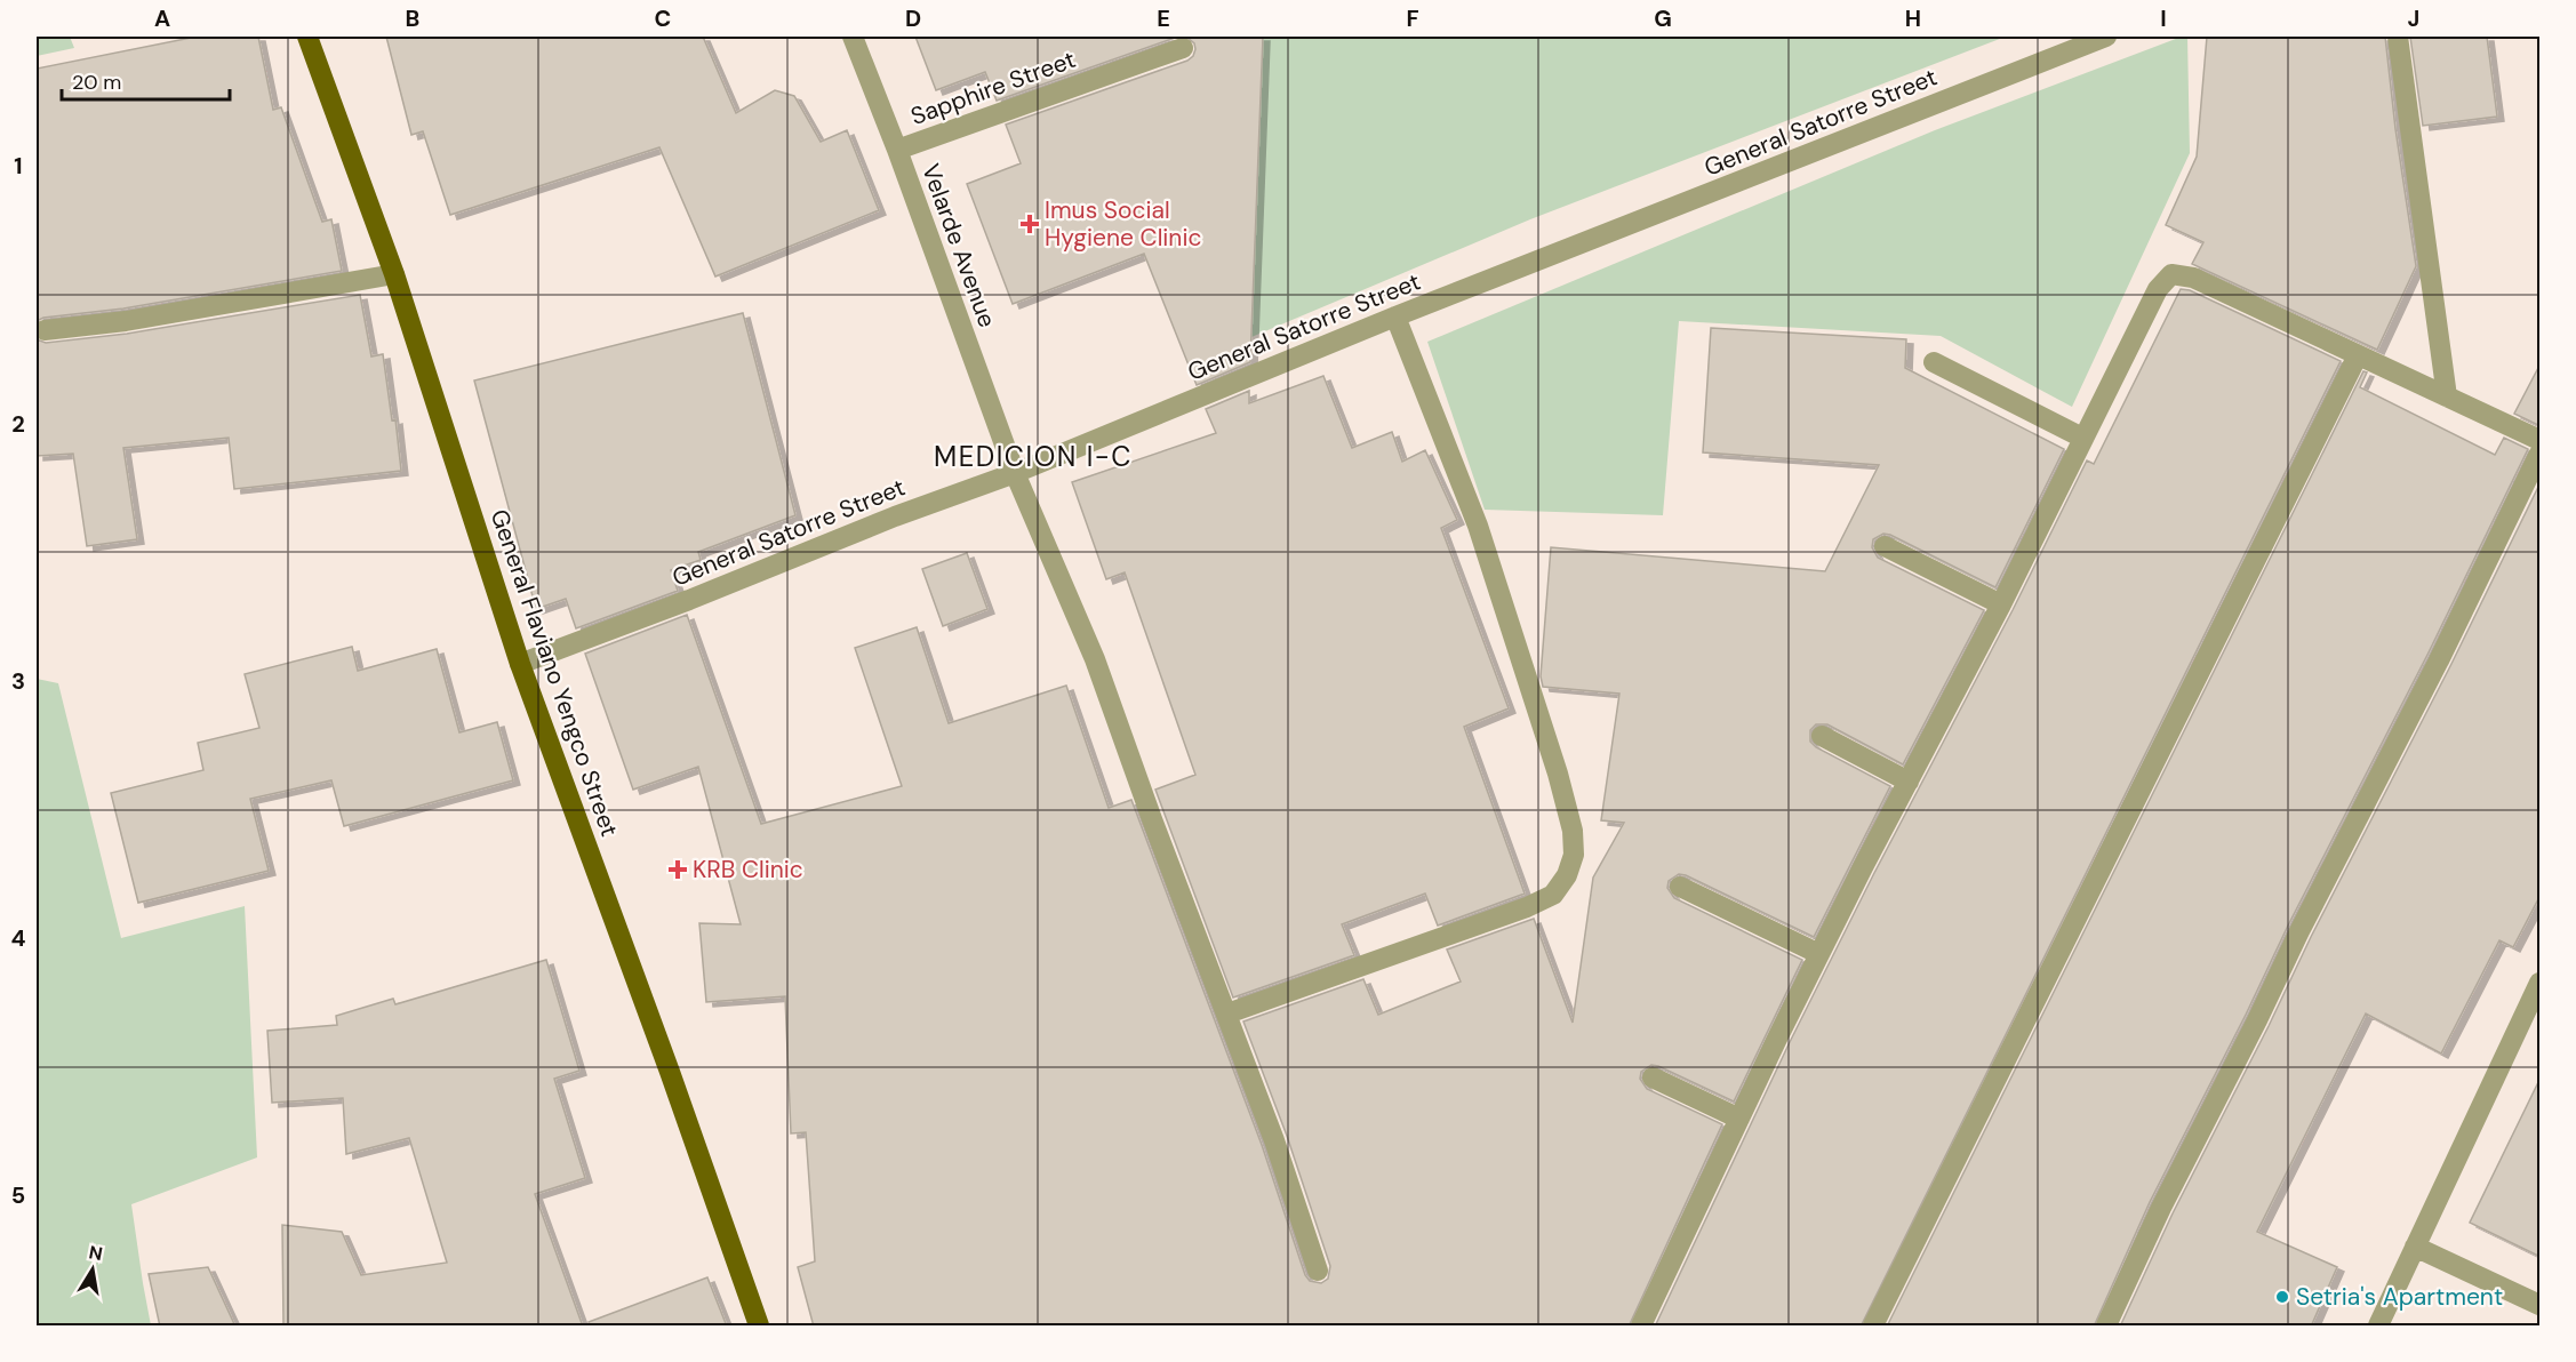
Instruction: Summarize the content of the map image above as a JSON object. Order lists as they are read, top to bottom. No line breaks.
{"streets":{"main road":["General Flaviano Yengco Street"],"street":["Sapphire Street","General Satorre Street","Velarde Avenue"]},"crossings":[["Sapphire Street","Velarde Avenue"],["General Satorre Street","Velarde Avenue"],["General Satorre Street","General Flaviano Yengco Street"]],"districts":["MEDICION I-C"],"places":{"health":["Imus Social Hygiene Clinic","KRB Clinic"],"other":["Setria's Apartment"]},"scale_bar":"20 m","north":"top","grid":{"columns":["A","B","C","D","E","F","G","H","I","J"],"rows":["1","2","3","4","5"]}}
